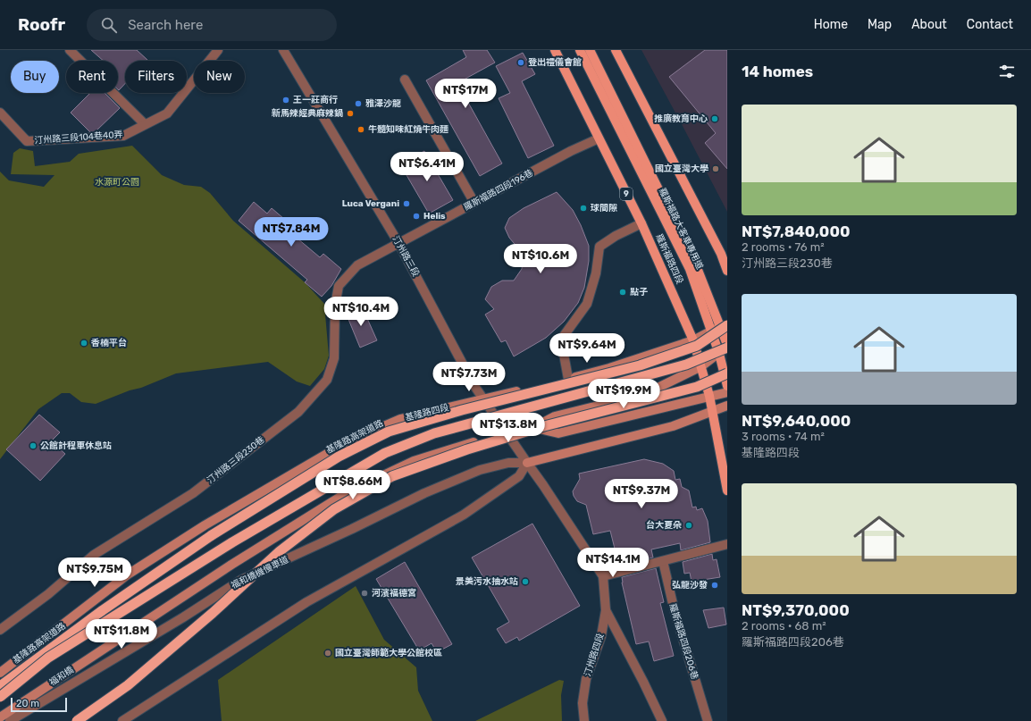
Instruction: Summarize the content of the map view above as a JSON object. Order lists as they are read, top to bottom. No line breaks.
{"streets":{"highway":["基隆路高架道路"],"main road":["9","羅斯福路大客車專用道","羅斯福路四段","基隆路四段","福和橋"],"street":["汀州路三段104巷40弄","羅斯福路四段196巷","汀州路三段","汀州路三段230巷","福和橋機慢車道","羅斯福路四段206巷","汀州路四段"]},"crossings":[["羅斯福路四段196巷","汀州路三段"],["羅斯福路四段196巷","羅斯福路四段"],["羅斯福路四段196巷","汀州路三段230巷"],["羅斯福路大客車專用道","基隆路四段"],["羅斯福路大客車專用道","基隆路高架道路"],["汀州路三段","基隆路四段"],["汀州路三段","汀州路三段230巷"],["汀州路三段","福和橋機慢車道"],["汀州路三段","汀州路四段"],["汀州路三段","福和橋"],["羅斯福路四段","基隆路四段"],["基隆路四段","基隆路高架道路"],["福和橋機慢車道","汀州路四段"]],"parks":["水源町公園"],"places":["登出禮儀會館","王一莊商行","雅澤沙龍","新馬辣經典麻辣鍋","推廣教育中心","牛髓知味紅燒牛肉麵","國立臺灣大學","Luca Vergani","球間隙","Helis","點子","香楠平台","公館計程車休息站","台大夏朵","景美污水抽水站","弘龍沙發","河濱福德宮","國立臺灣師範大學公館校區"],"scale_bar":"20 m","page":{"header":"Roofr","search":"Search here","nav":["Home","Map","About","Contact"],"heading":"14 homes","chip":["Buy","Rent","Filters","New"],"price":["NT$17M","NT$6.41M","NT$7.84M","NT$10.6M","NT$10.4M","NT$9.64M","NT$7.73M","NT$19.9M","NT$13.8M","NT$8.66M","NT$9.37M","NT$14.1M","NT$9.75M","NT$11.8M"],"list":[{"name":"NT$7,840,000","note":"2 rooms · 76 m² · 汀州路三段230巷"},{"name":"NT$9,640,000","note":"3 rooms · 74 m² · 基隆路四段"},{"name":"NT$9,370,000","note":"2 rooms · 68 m² · 羅斯福路四段206巷"}],"scale":"20 m"}}
